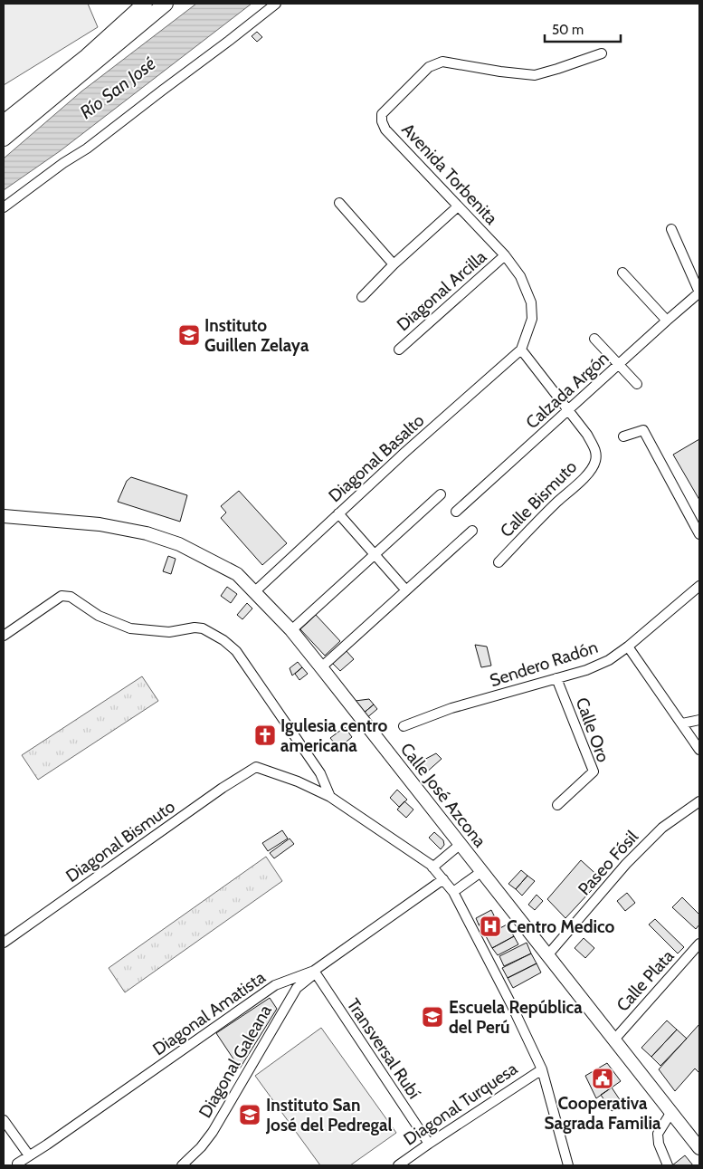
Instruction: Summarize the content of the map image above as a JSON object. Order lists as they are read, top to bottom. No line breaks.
{"streets":{"main road":["Calle José Azcona"],"street":["Avenida Torbenita","Diagonal Arcilla","Calzada Argón","Diagonal Basalto","Calle Bismuto","Sendero Radón","Calle Oro","Diagonal Bismuto","Paseo Fósil","Calle Plata","Diagonal Amatista","Transversal Rubí","Diagonal Galeana","Diagonal Turquesa"]},"crossings":[["Avenida Torbenita","Diagonal Arcilla"],["Avenida Torbenita","Diagonal Basalto"],["Avenida Torbenita","Calle Bismuto"],["Calzada Argón","Calle Bismuto"],["Diagonal Basalto","Calle Bismuto"],["Diagonal Basalto","Calle José Azcona"],["Sendero Radón","Calle Oro"],["Calle José Azcona","Paseo Fósil"],["Calle José Azcona","Calle Plata"],["Diagonal Amatista","Transversal Rubí"],["Diagonal Amatista","Diagonal Galeana"],["Transversal Rubí","Diagonal Galeana"],["Transversal Rubí","Diagonal Turquesa"]],"water":["Río San José"],"places":{"school or university":["Instituto Guillen Zelaya","Escuela República del Perú","Instituto San José del Pedregal"],"church":["Igulesia centro americana"],"hospital":["Centro Medico"],"public building":["Cooperativa Sagrada Familia"]},"scale_bar":"50 m"}
